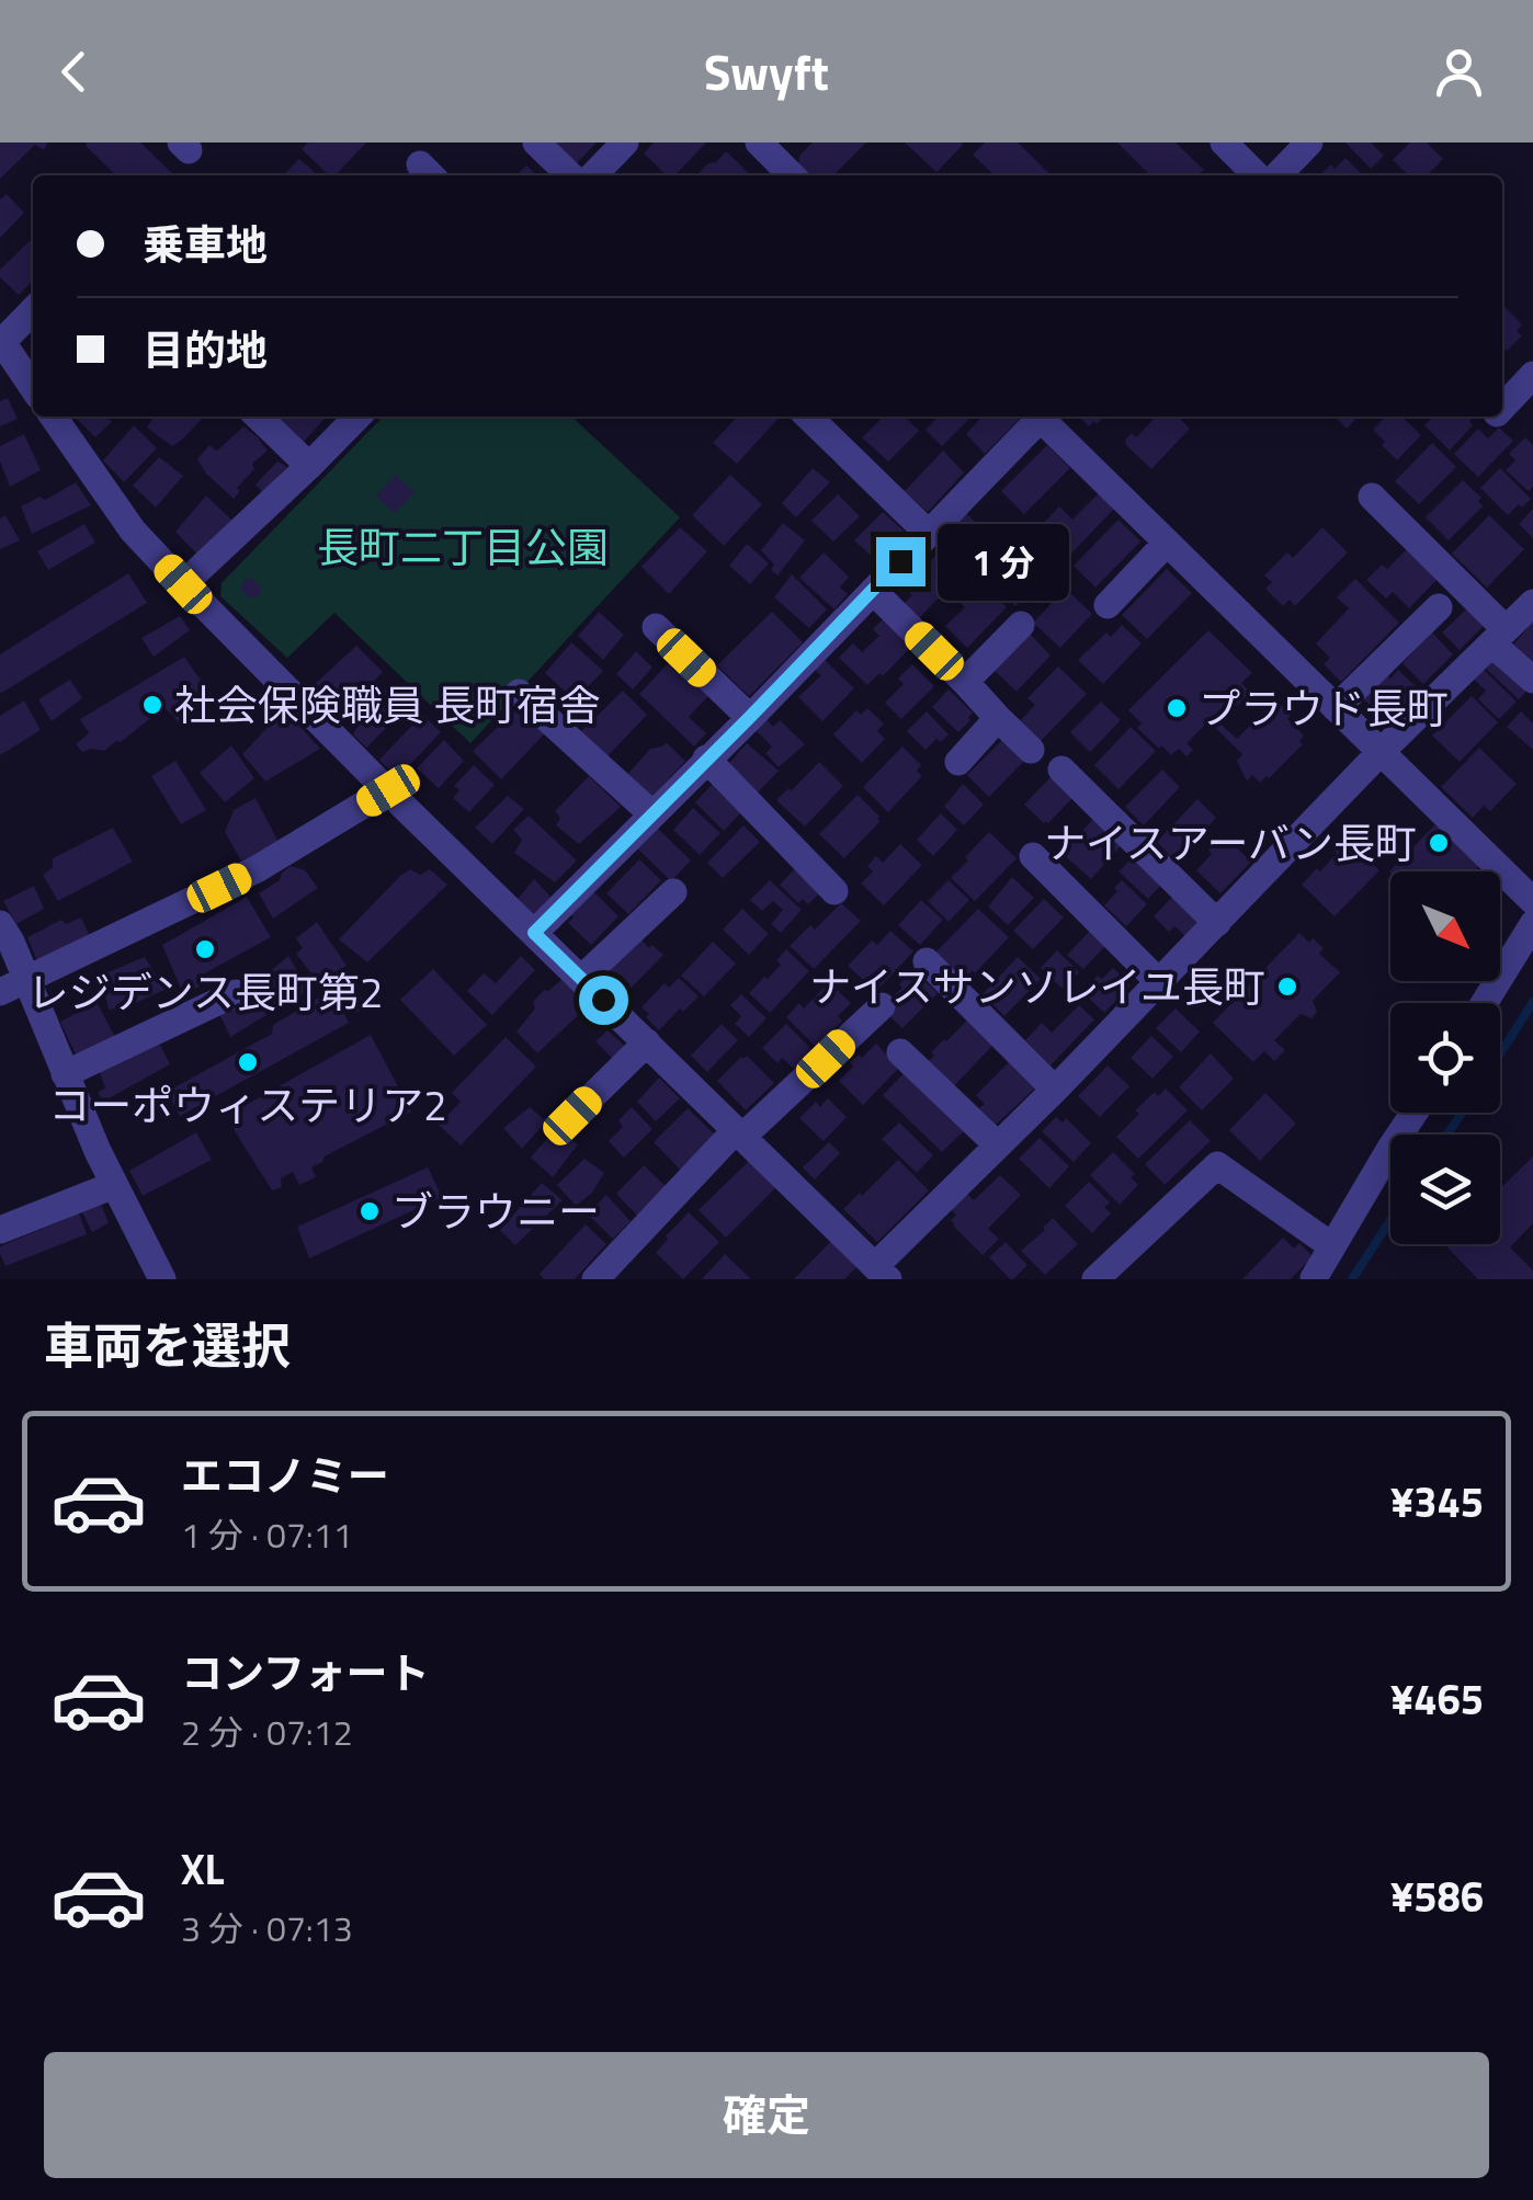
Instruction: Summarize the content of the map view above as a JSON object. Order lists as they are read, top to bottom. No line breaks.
{"parks":["長町二丁目公園"],"places":["社会保険職員 長町宿舎","プラウド長町","ナイスアーバン長町","レジデンス長町第2","ナイスサンソレイユ長町","コーポウィステリア2","ブラウニー"],"north":"bottom right","page":{"header":"Swyft","banner":["乗車地","目的地"],"bubble":"1 分","heading":"車両を選択","list":[{"name":"エコノミー","note":"1 分 · 07:11","value":"¥345"},{"name":"コンフォート","note":"2 分 · 07:12","value":"¥465"},{"name":"XL","note":"3 分 · 07:13","value":"¥586"}],"buttons":"確定"}}
